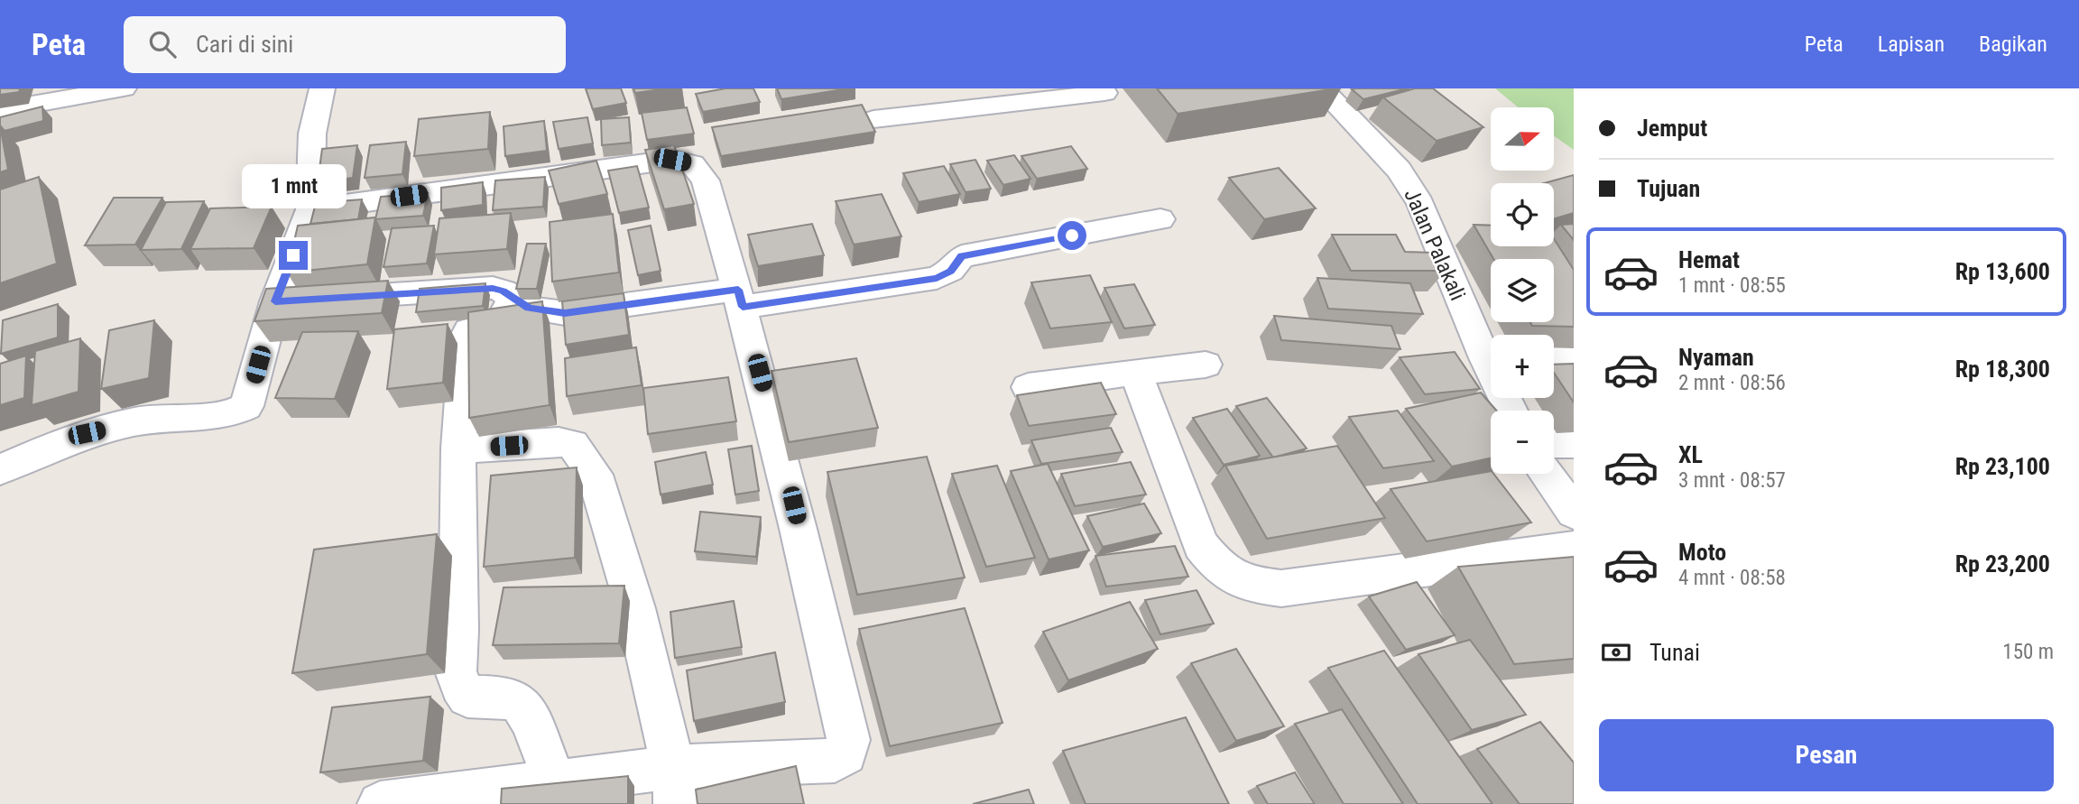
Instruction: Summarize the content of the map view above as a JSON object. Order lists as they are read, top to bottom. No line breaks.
{"streets":{"street":["Jalan Palakali"]},"north":"right","page":{"header":"Peta","search":"Cari di sini","nav":["Peta","Lapisan","Bagikan"],"banner":["Jemput","Tujuan"],"map_buttons":["+","−"],"bubble":"1 mnt","list":[{"name":"Hemat","note":"1 mnt · 08:55","value":"Rp 13,600"},{"name":"Nyaman","note":"2 mnt · 08:56","value":"Rp 18,300"},{"name":"XL","note":"3 mnt · 08:57","value":"Rp 23,100"},{"name":"Moto","note":"4 mnt · 08:58","value":"Rp 23,200"}],"pay":["Tunai","150 m"],"buttons":"Pesan"}}
